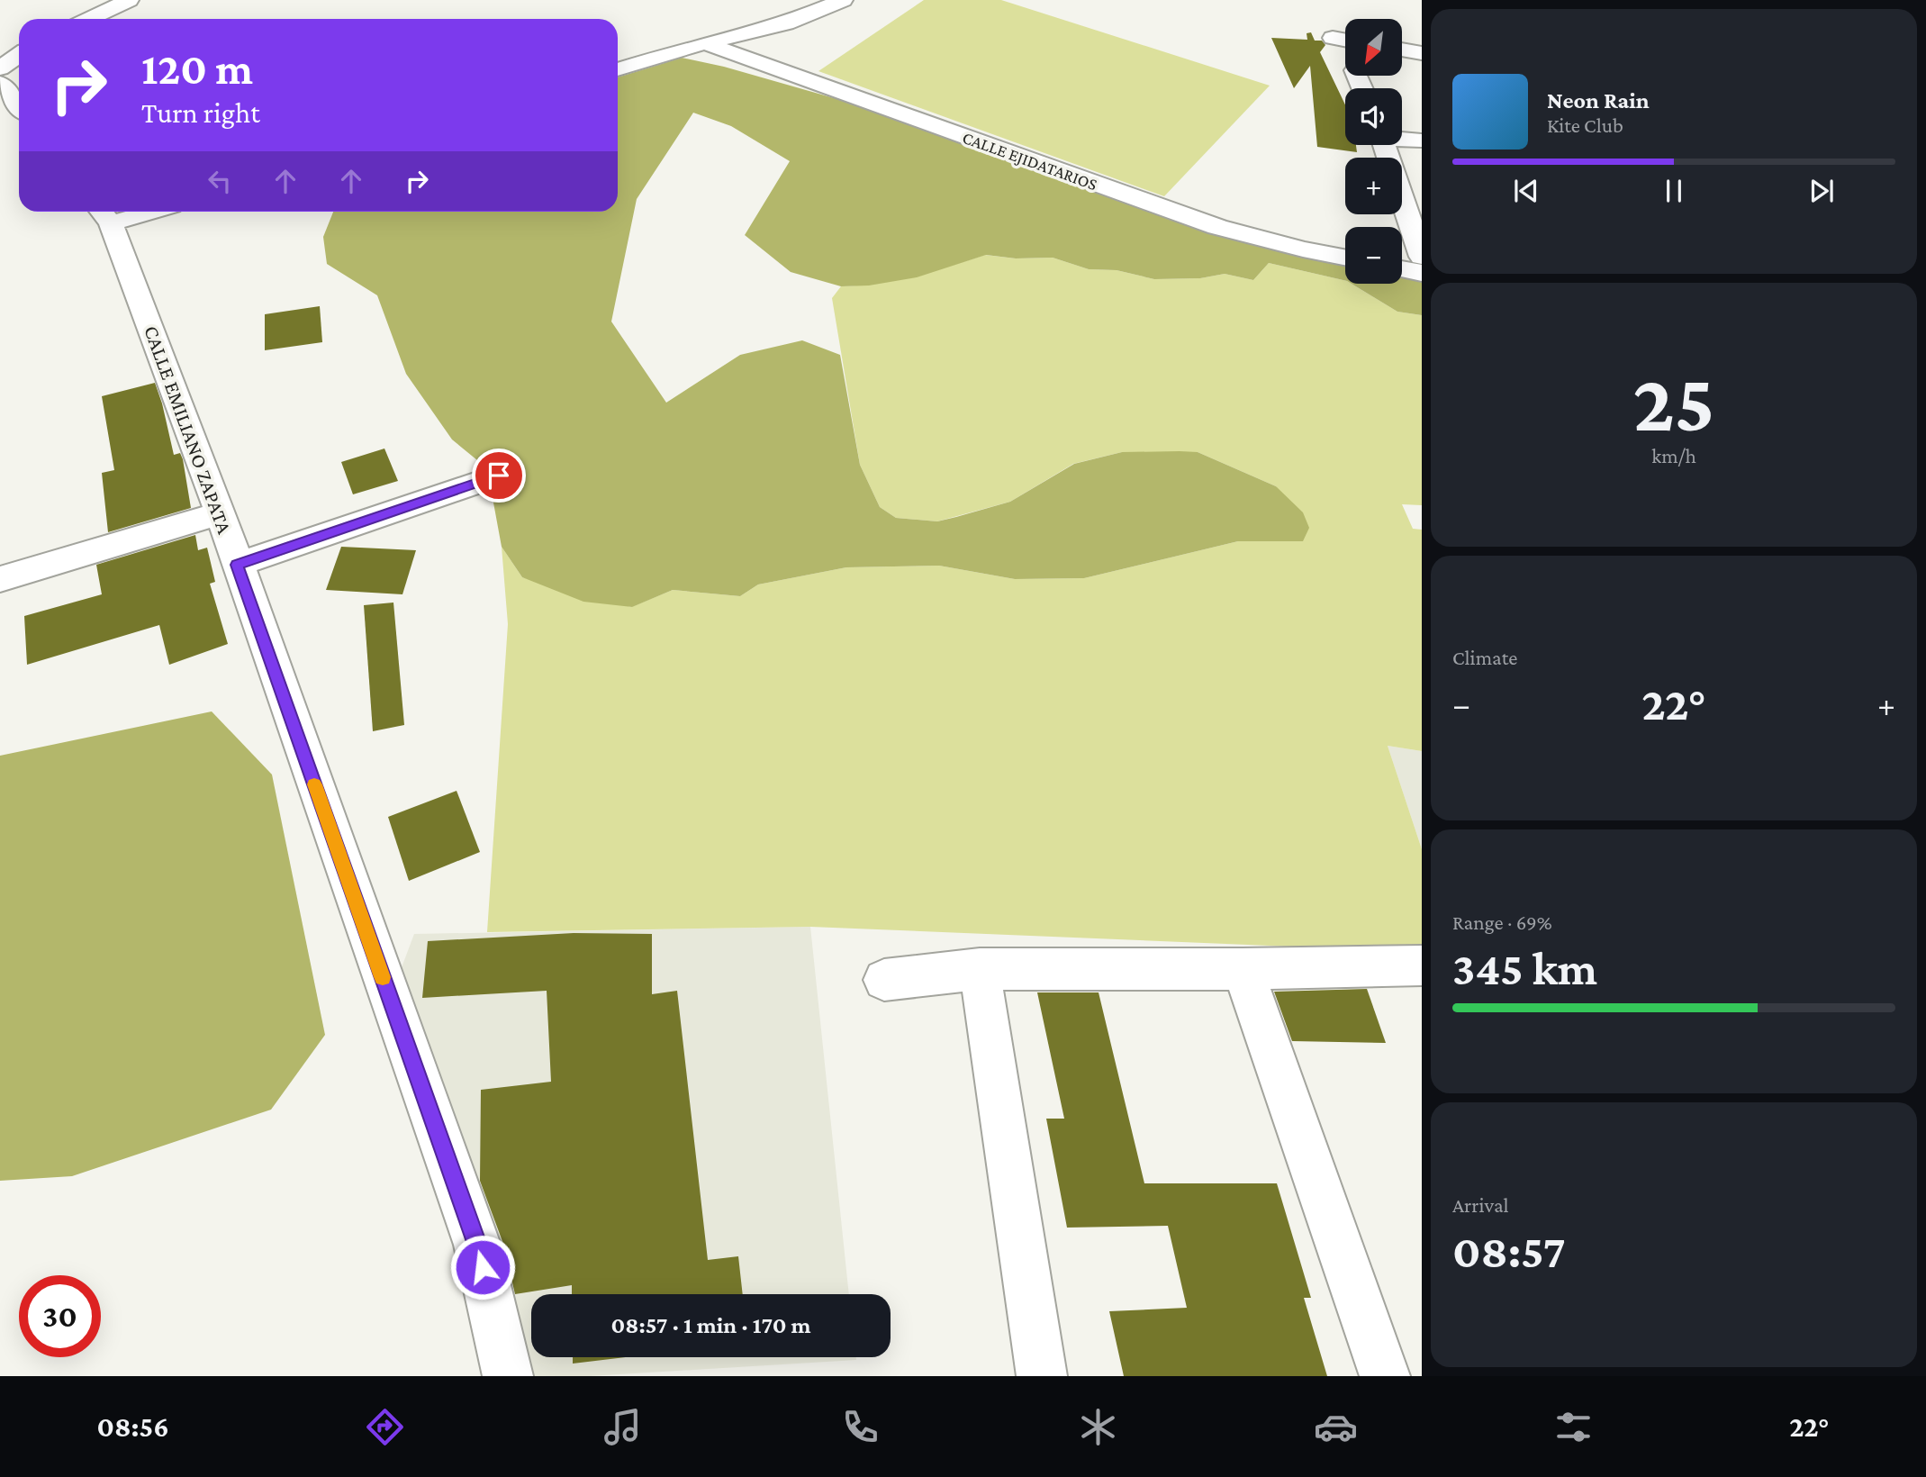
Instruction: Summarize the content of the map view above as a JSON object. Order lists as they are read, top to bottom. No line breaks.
{"streets":{"street":["CALLE EJIDATARIOS","CALLE EMILIANO ZAPATA"]},"north":"bottom left","page":{"map_buttons":["+","−"],"turn":["120 m","Turn right"],"song":["Neon Rain","Kite Club"],"tile":[["25","km/h"],"Climate",["Range · 69%","345 km"],["Arrival","08:57"]],"heat":["−","22°","+"],"limit":"30","trip":"08:57 · 1 min · 170 m","tabs":["08:56","22°"]}}
